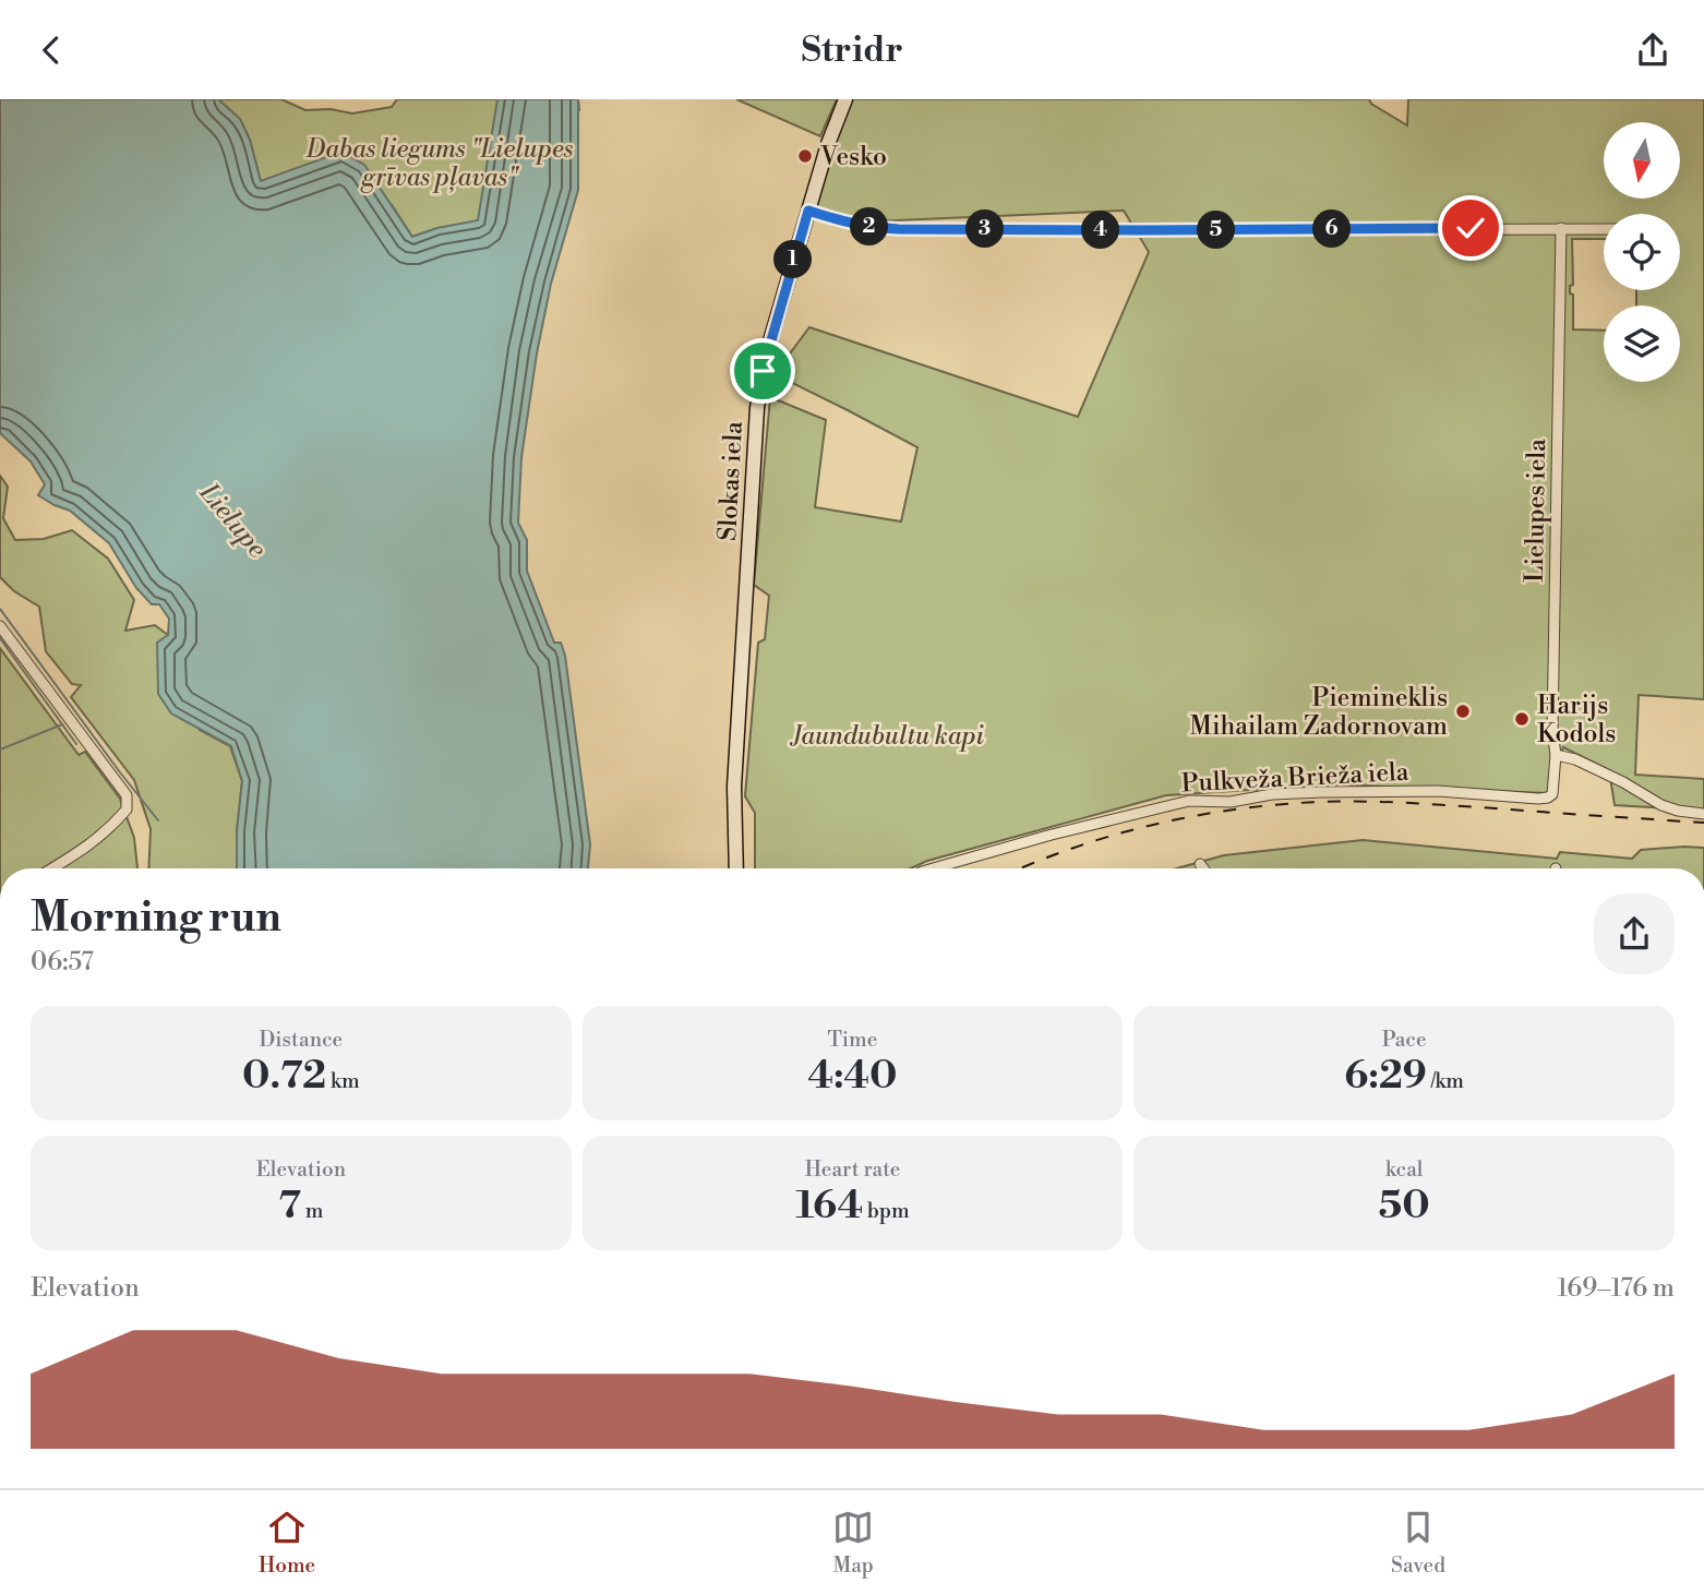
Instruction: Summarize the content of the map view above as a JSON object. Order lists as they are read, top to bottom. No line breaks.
{"streets":{"main road":["Slokas iela"],"street":["Lielupes iela","Pulkveža Brieža iela"]},"crossings":[["Lielupes iela","Pulkveža Brieža iela"]],"water":["Lielupe"],"parks":["Dabas liegums \"Lielupes grīvas pļavas\"","Jaundubultu kapi"],"places":["Vesko","Piemineklis Mihailam Zadornovam","Harijs Kodols"],"north":"bottom","page":{"header":"Stridr","pins":["2","3","6","4","5","1"],"heading":["Morning run","06:57"],"stats":[["Distance","0.72 km"],["Time","4:40"],["Pace","6:29 /km"],["Elevation","7 m"],["Heart rate","164 bpm"],["kcal","50"]],"chart":["Elevation","169–176 m"],"tabs":["Home","Map","Saved"]}}
